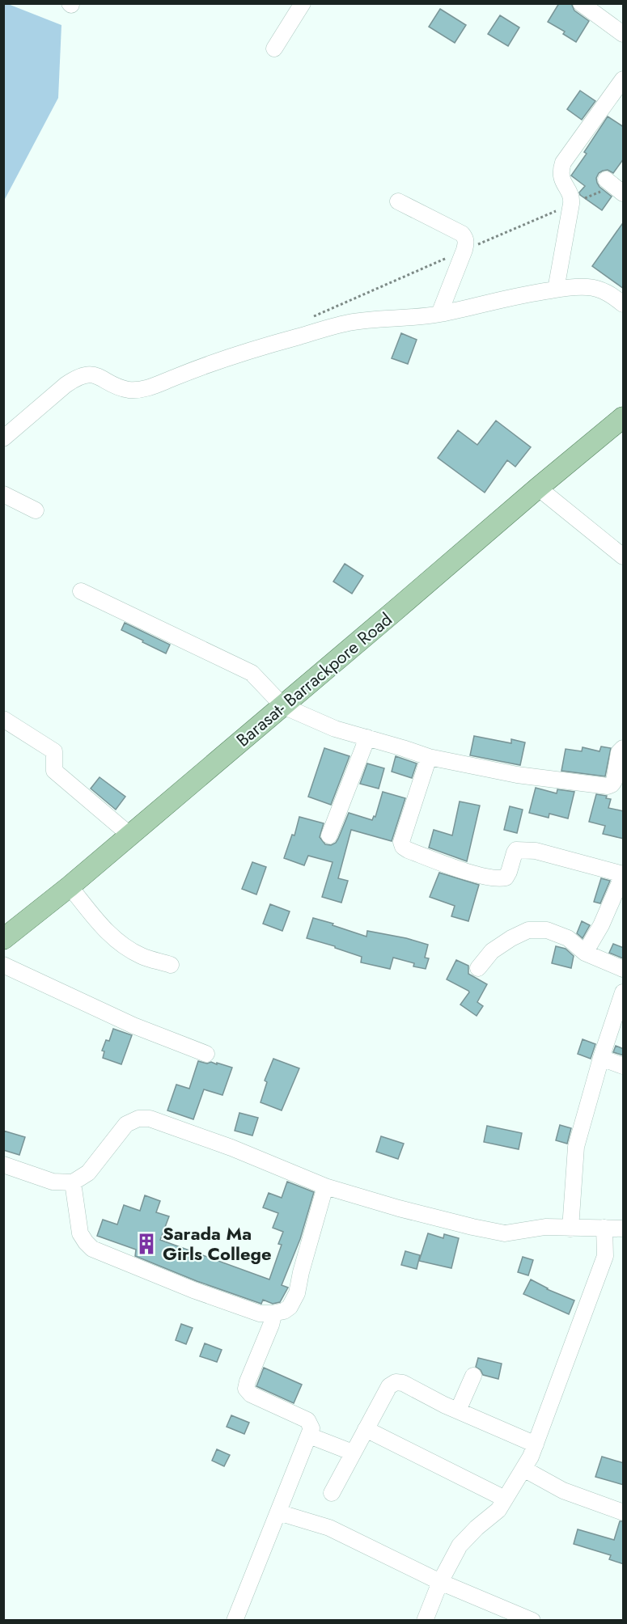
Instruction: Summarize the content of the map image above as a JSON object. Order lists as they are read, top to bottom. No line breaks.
{"streets":{"main road":["Barasat- Barrackpore Road"]},"places":{"building":["Sarada Ma Girls College"]}}
